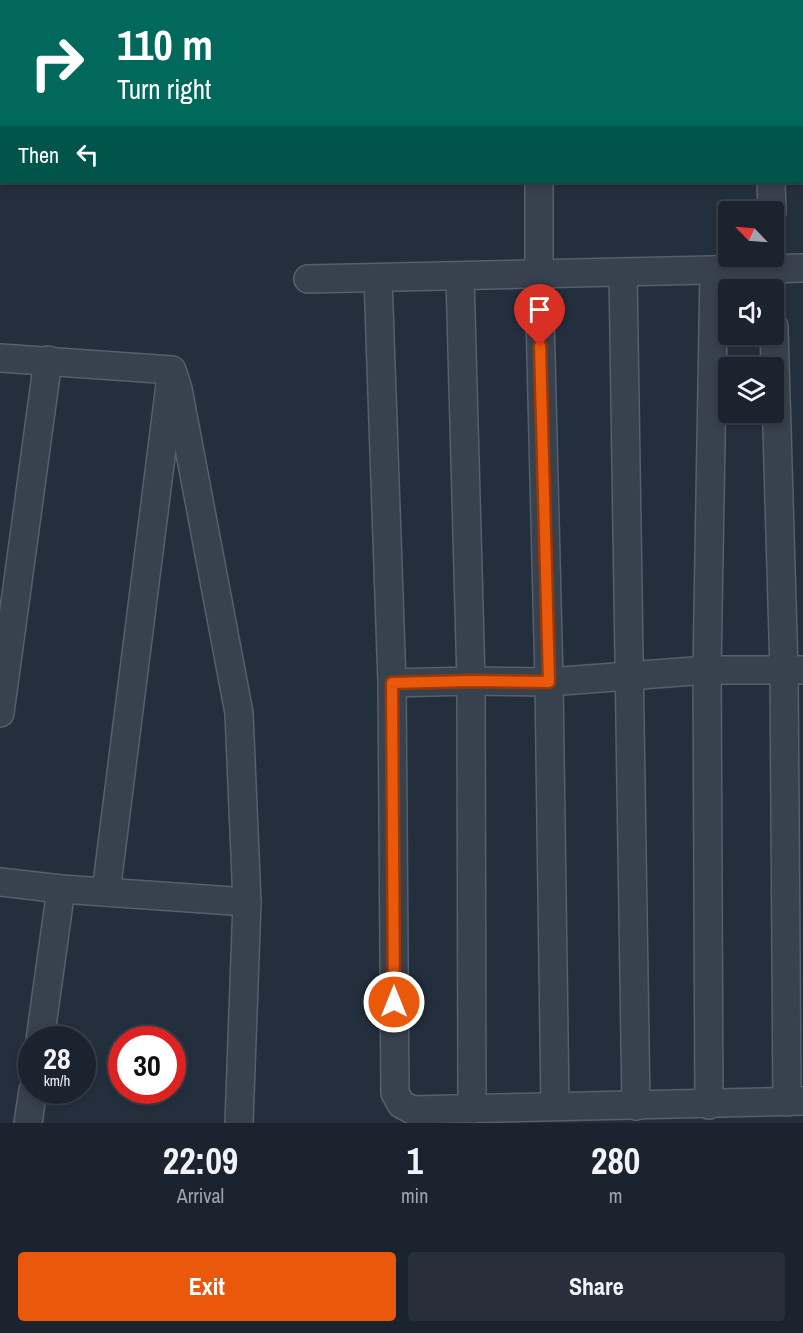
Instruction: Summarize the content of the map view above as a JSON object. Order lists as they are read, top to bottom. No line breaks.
{"north":"top left","page":{"turn":["110 m","Turn right"],"then":"Then","speed":"28 km/h","limit":"30","eta":["22:09","Arrival","1","min","280","m"],"buttons":["Exit","Share"]}}
